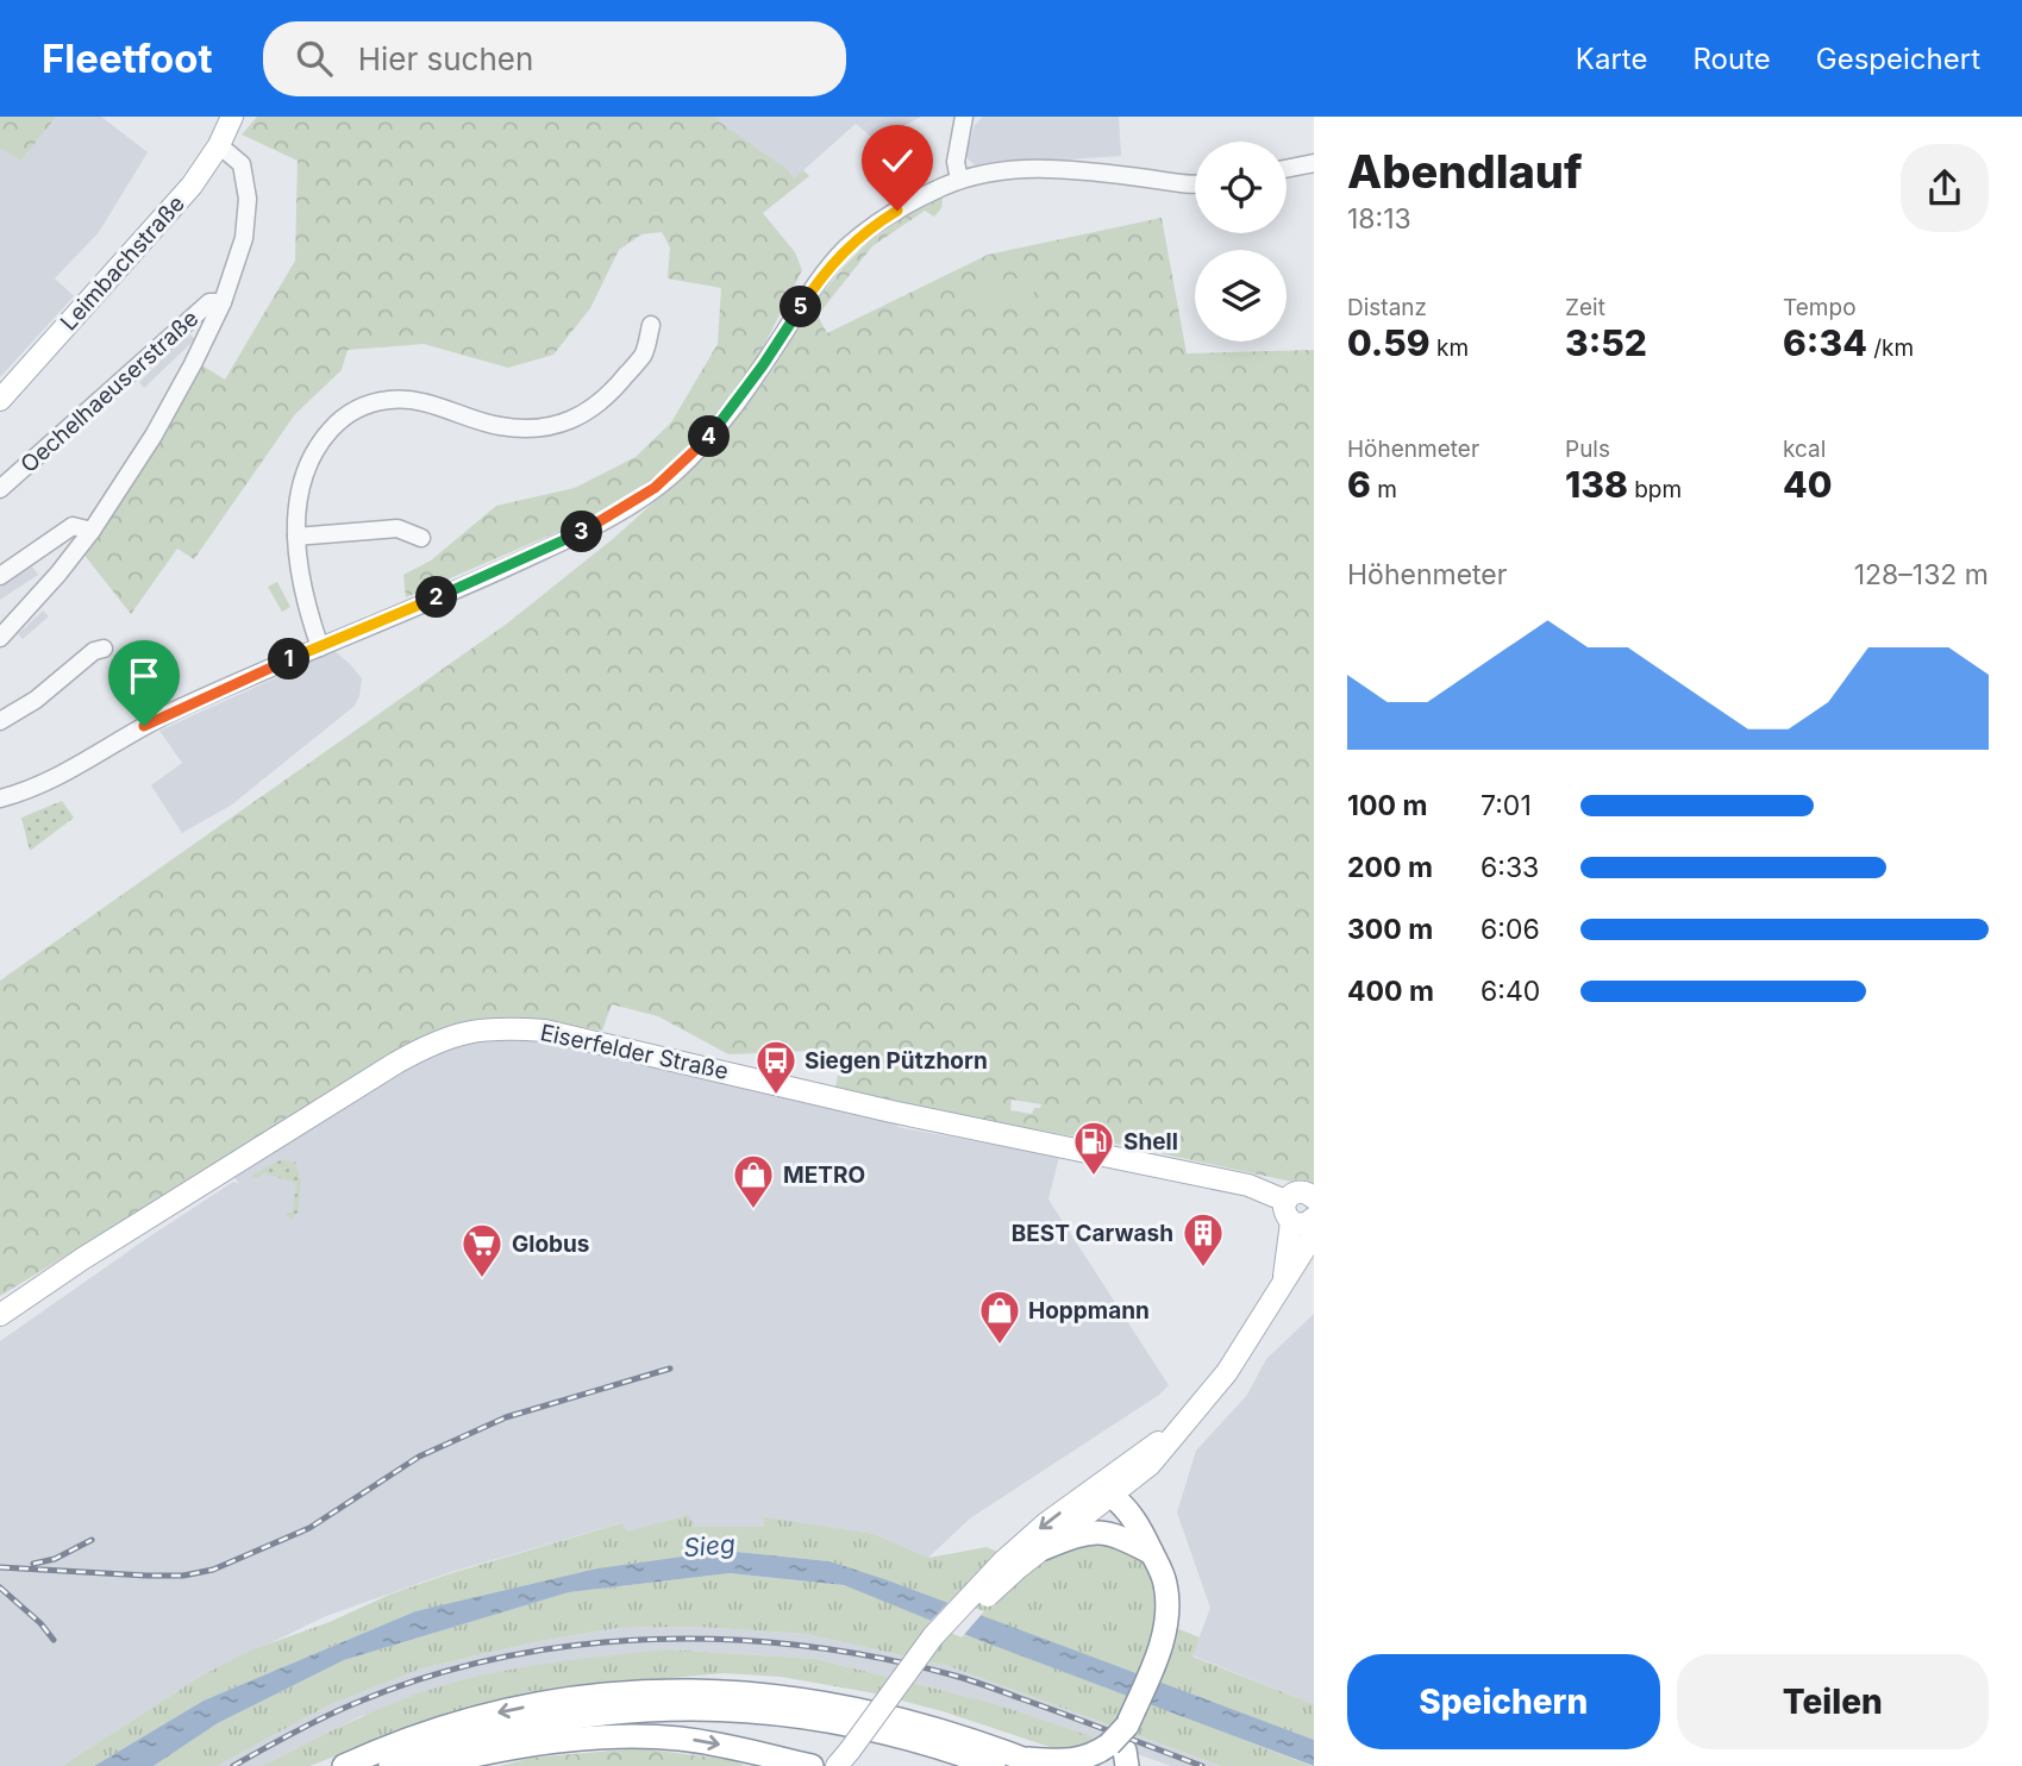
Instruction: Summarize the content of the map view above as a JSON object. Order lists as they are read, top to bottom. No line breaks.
{"streets":{"main road":["Leimbachstraße","Eiserfelder Straße"],"street":["Oechelhaeuserstraße"]},"water":["Sieg"],"places":{"bus stop":["Siegen Pützhorn"],"fuel station":["Shell"],"shop":["METRO","Hoppmann"],"building":["BEST Carwash"],"supermarket":["Globus"]},"page":{"header":"Fleetfoot","search":"Hier suchen","nav":["Karte","Route","Gespeichert"],"heading":["Abendlauf","18:13"],"stats":[["Distanz","0.59 km"],["Zeit","3:52"],["Tempo","6:34 /km"],["Höhenmeter","6 m"],["Puls","138 bpm"],["kcal","40"]],"pins":["5","4","3","2","1"],"chart":["Höhenmeter","128–132 m"],"list":[{"name":"100 m","note":"7:01"},{"name":"200 m","note":"6:33"},{"name":"300 m","note":"6:06"},{"name":"400 m","note":"6:40"}],"buttons":["Speichern","Teilen"]}}
